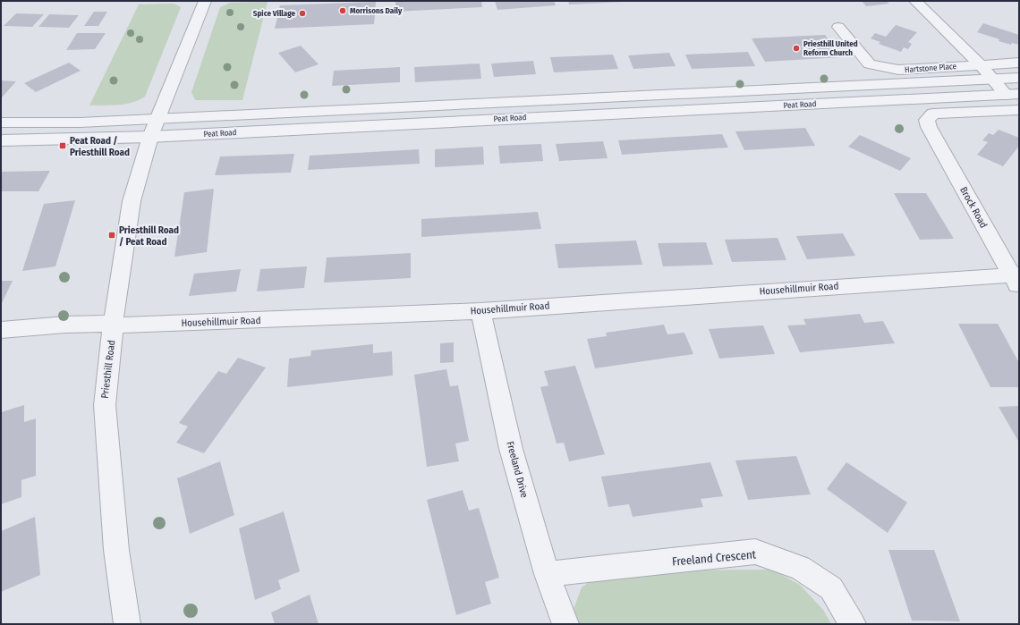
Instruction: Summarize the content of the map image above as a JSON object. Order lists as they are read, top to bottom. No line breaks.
{"streets":{"street":["Hartstone Place","Peat Road","Brock Road","Househillmuir Road","Priesthill Road","Freeland Drive","Freeland Crescent"]},"crossings":[["Peat Road","Priesthill Road"],["Brock Road","Househillmuir Road"],["Househillmuir Road","Priesthill Road"],["Househillmuir Road","Freeland Drive"],["Freeland Drive","Freeland Crescent"]],"places":{"other":["Morrisons Daily","Spice Village","Priesthill United Reform Church"],"transit":["Peat Road / Priesthill Road","Priesthill Road / Peat Road"]}}
